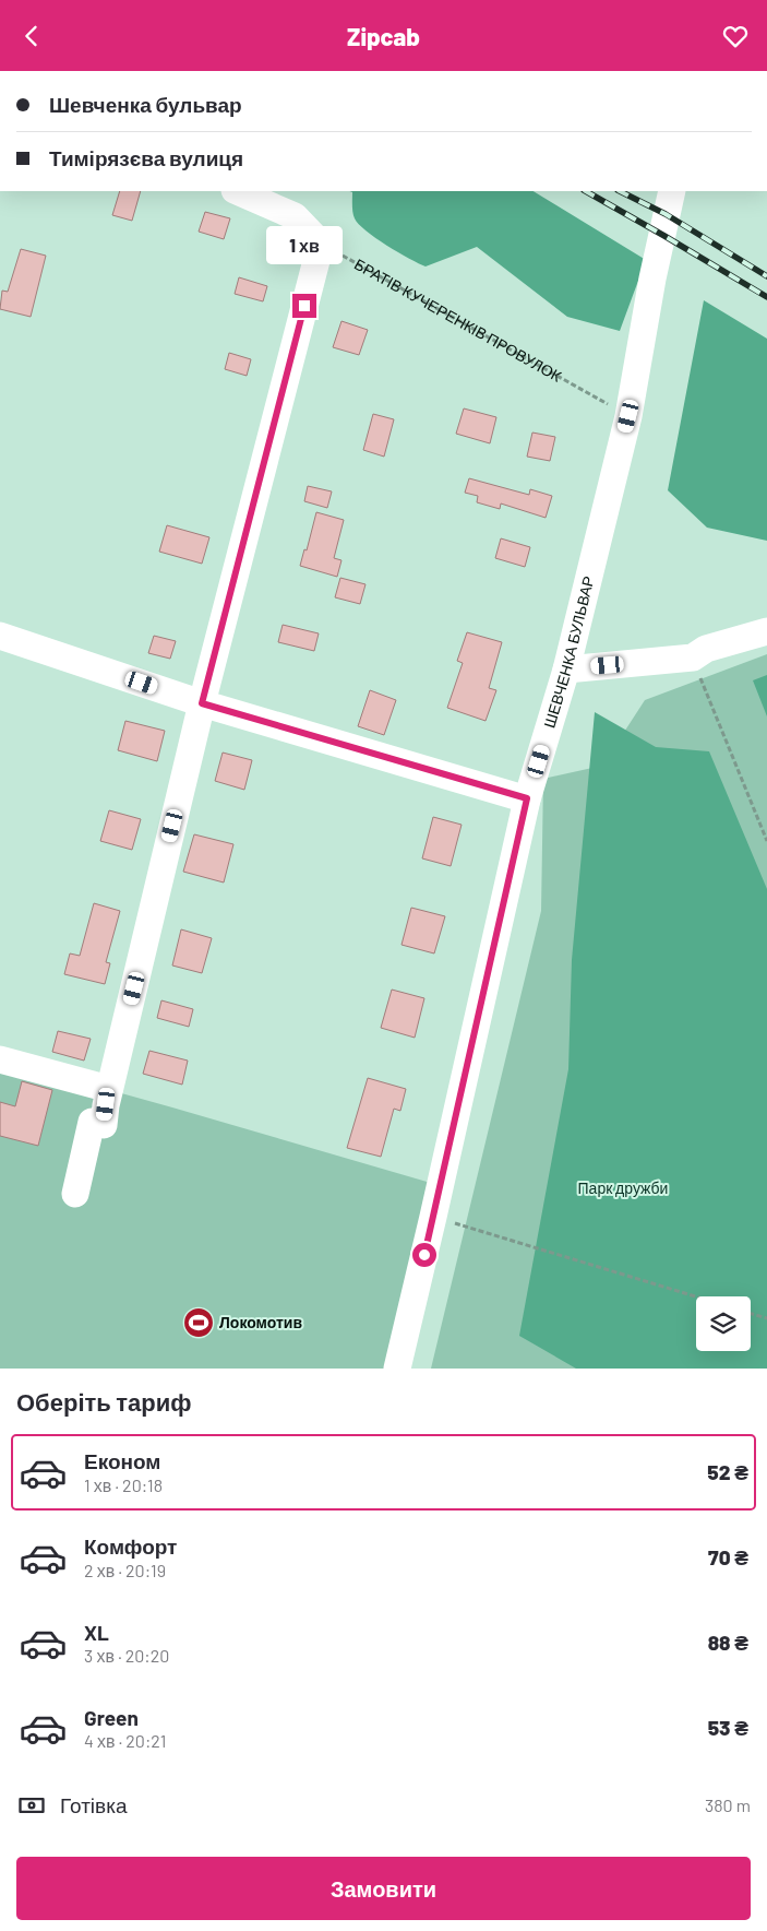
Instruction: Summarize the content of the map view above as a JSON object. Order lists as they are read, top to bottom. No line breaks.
{"streets":{"street":["ШЕВЧЕНКА БУЛЬВАР"],"path":["БРАТІВ КУЧЕРЕНКІВ ПРОВУЛОК"]},"crossings":[["БРАТІВ КУЧЕРЕНКІВ ПРОВУЛОК","ШЕВЧЕНКА БУЛЬВАР"]],"parks":["Парк дружби"],"places":{"sports":["Локомотив"]},"page":{"header":"Zipcab","banner":["Шевченка бульвар","Тимірязєва вулиця"],"bubble":"1 хв","heading":"Оберіть тариф","list":[{"name":"Економ","note":"1 хв · 20:18","value":"52 ₴"},{"name":"Комфорт","note":"2 хв · 20:19","value":"70 ₴"},{"name":"XL","note":"3 хв · 20:20","value":"88 ₴"},{"name":"Green","note":"4 хв · 20:21","value":"53 ₴"}],"pay":["Готівка","380 m"],"buttons":"Замовити"}}
